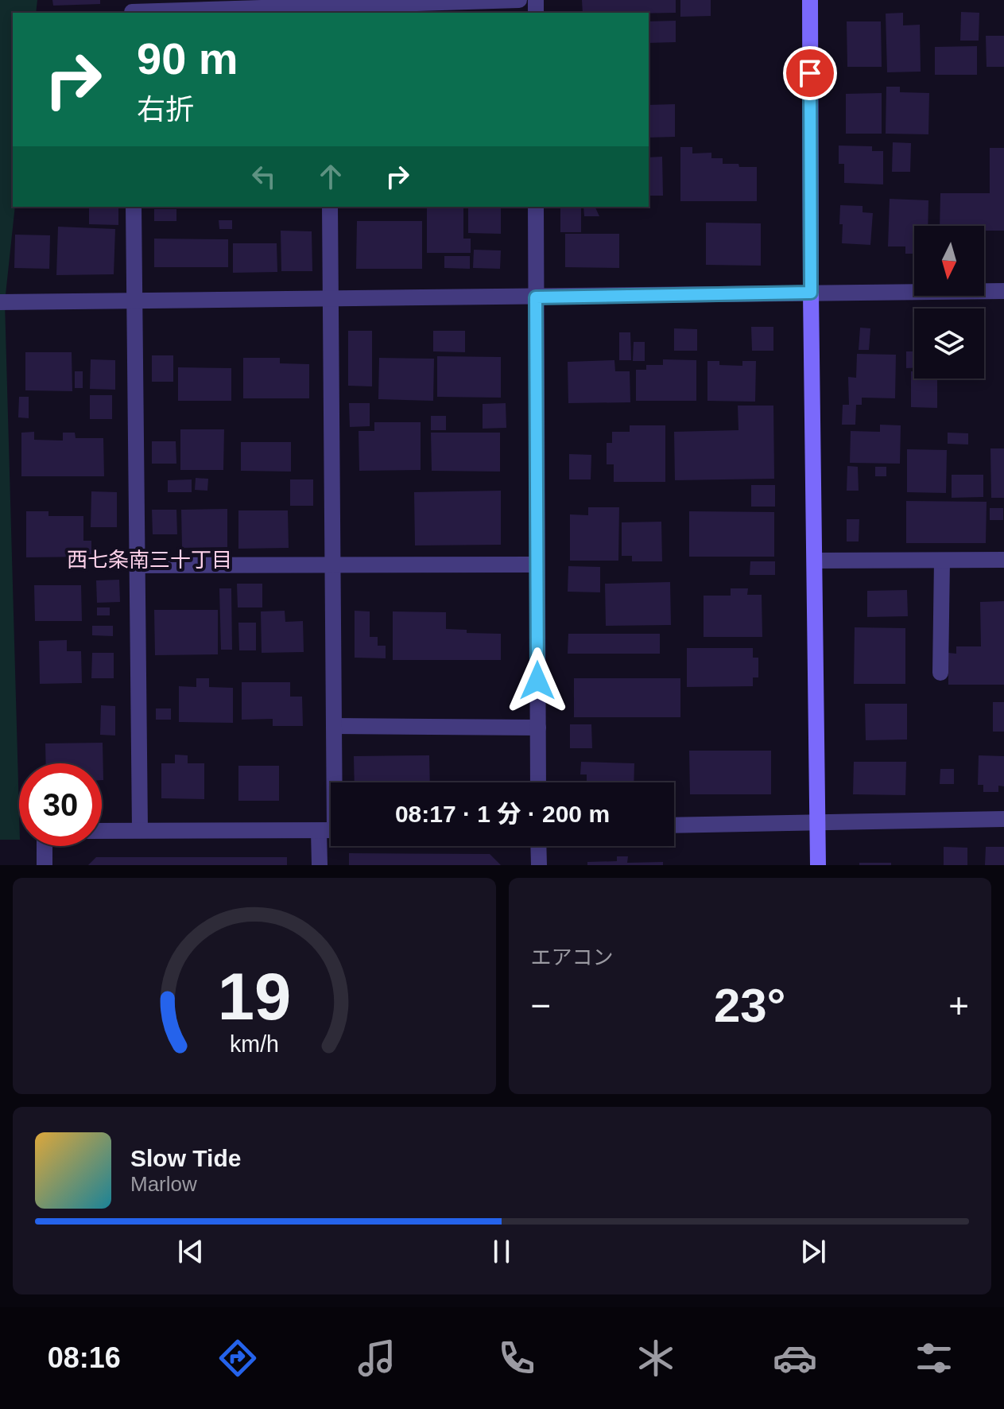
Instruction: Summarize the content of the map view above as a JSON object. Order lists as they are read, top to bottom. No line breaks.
{"districts":["西七条南三十丁目"],"north":"bottom","page":{"turn":["90 m","右折"],"limit":"30","trip":"08:17 · 1 分 · 200 m","tile":"エアコン","heat":["−","23°","+"],"song":["Slow Tide","Marlow"],"tabs":"08:16","gauge":["19","km/h"]}}
